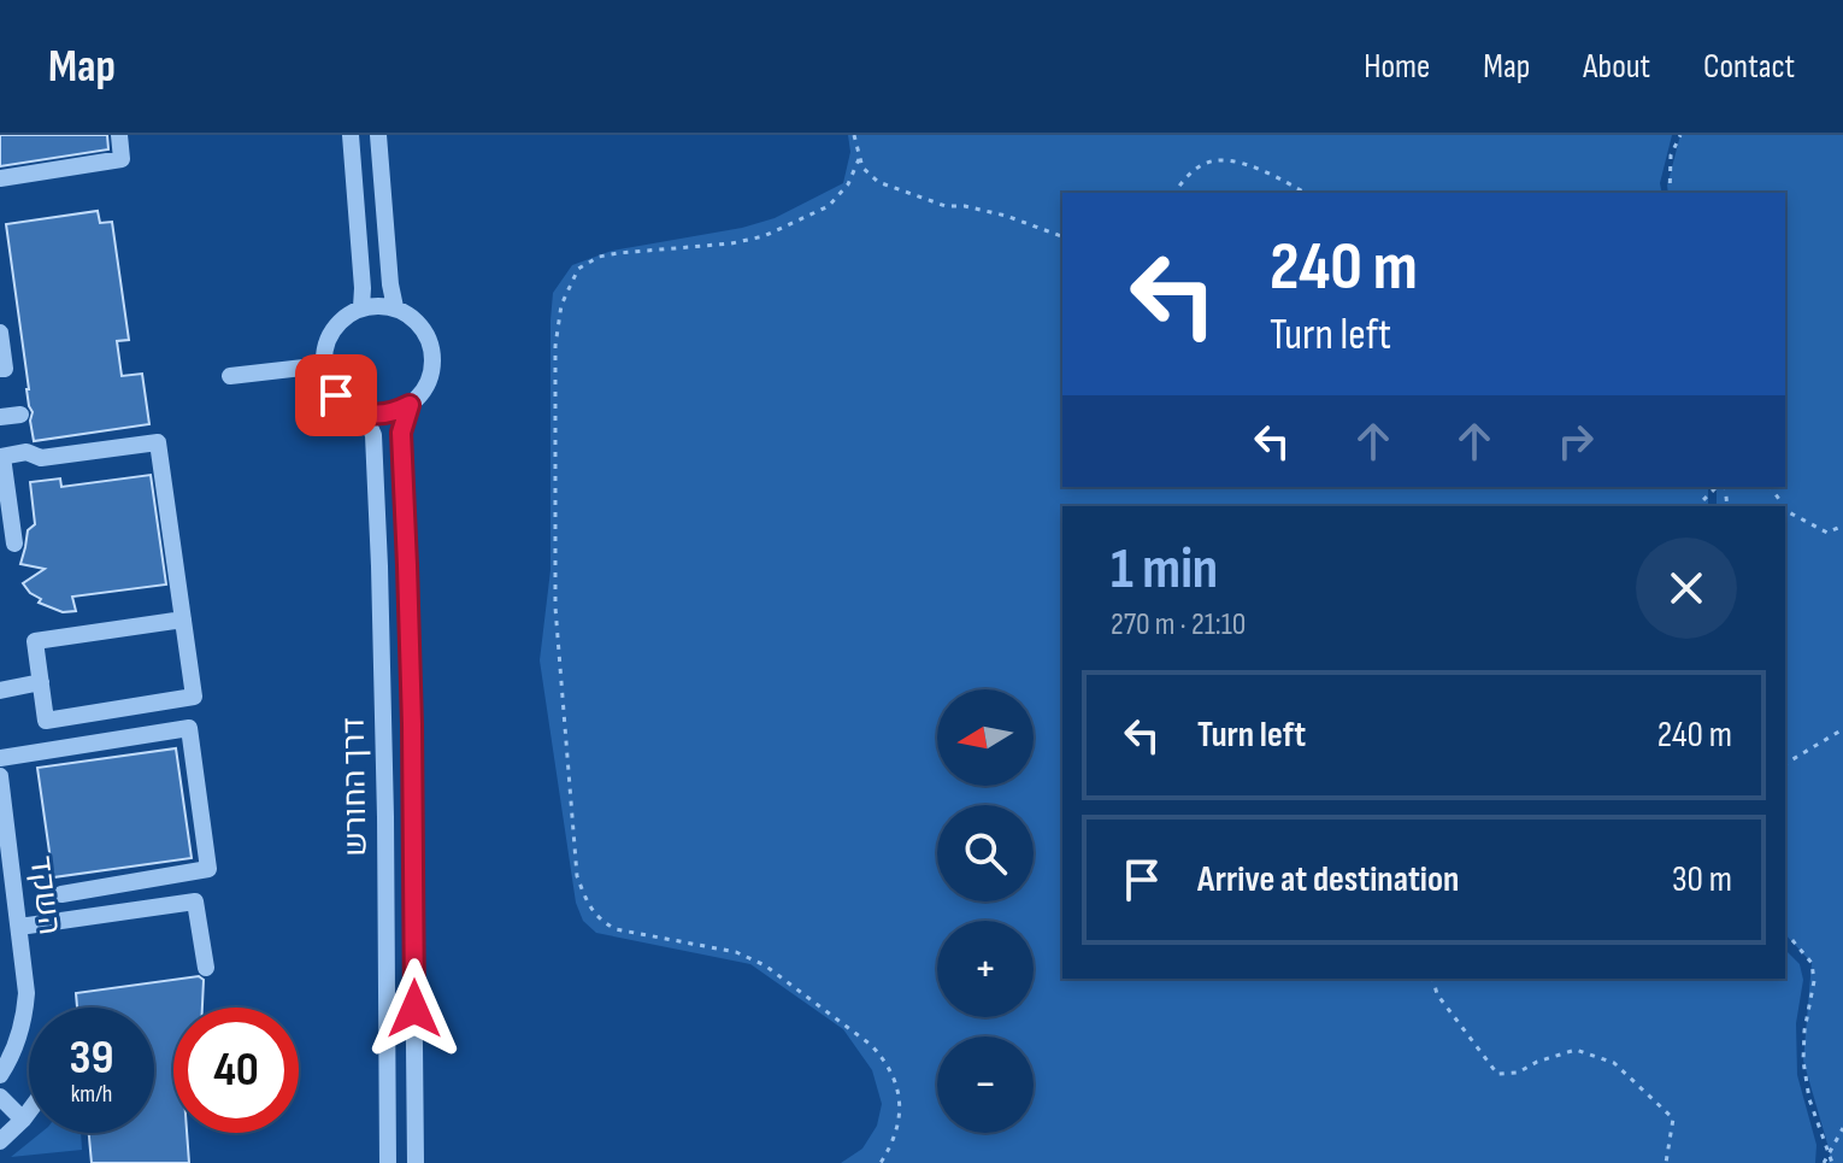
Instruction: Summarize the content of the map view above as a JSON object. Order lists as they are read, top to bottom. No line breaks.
{"streets":{"street":["דרך החורש","השקד"]},"north":"left","page":{"header":"Map","nav":["Home","Map","About","Contact"],"turn":["240 m","Turn left"],"heading":["1 min","270 m · 21:10"],"list":[{"name":"Turn left","value":"240 m"},{"name":"Arrive at destination","value":"30 m"}],"map_buttons":["+","−"],"speed":"39 km/h","limit":"40"}}
